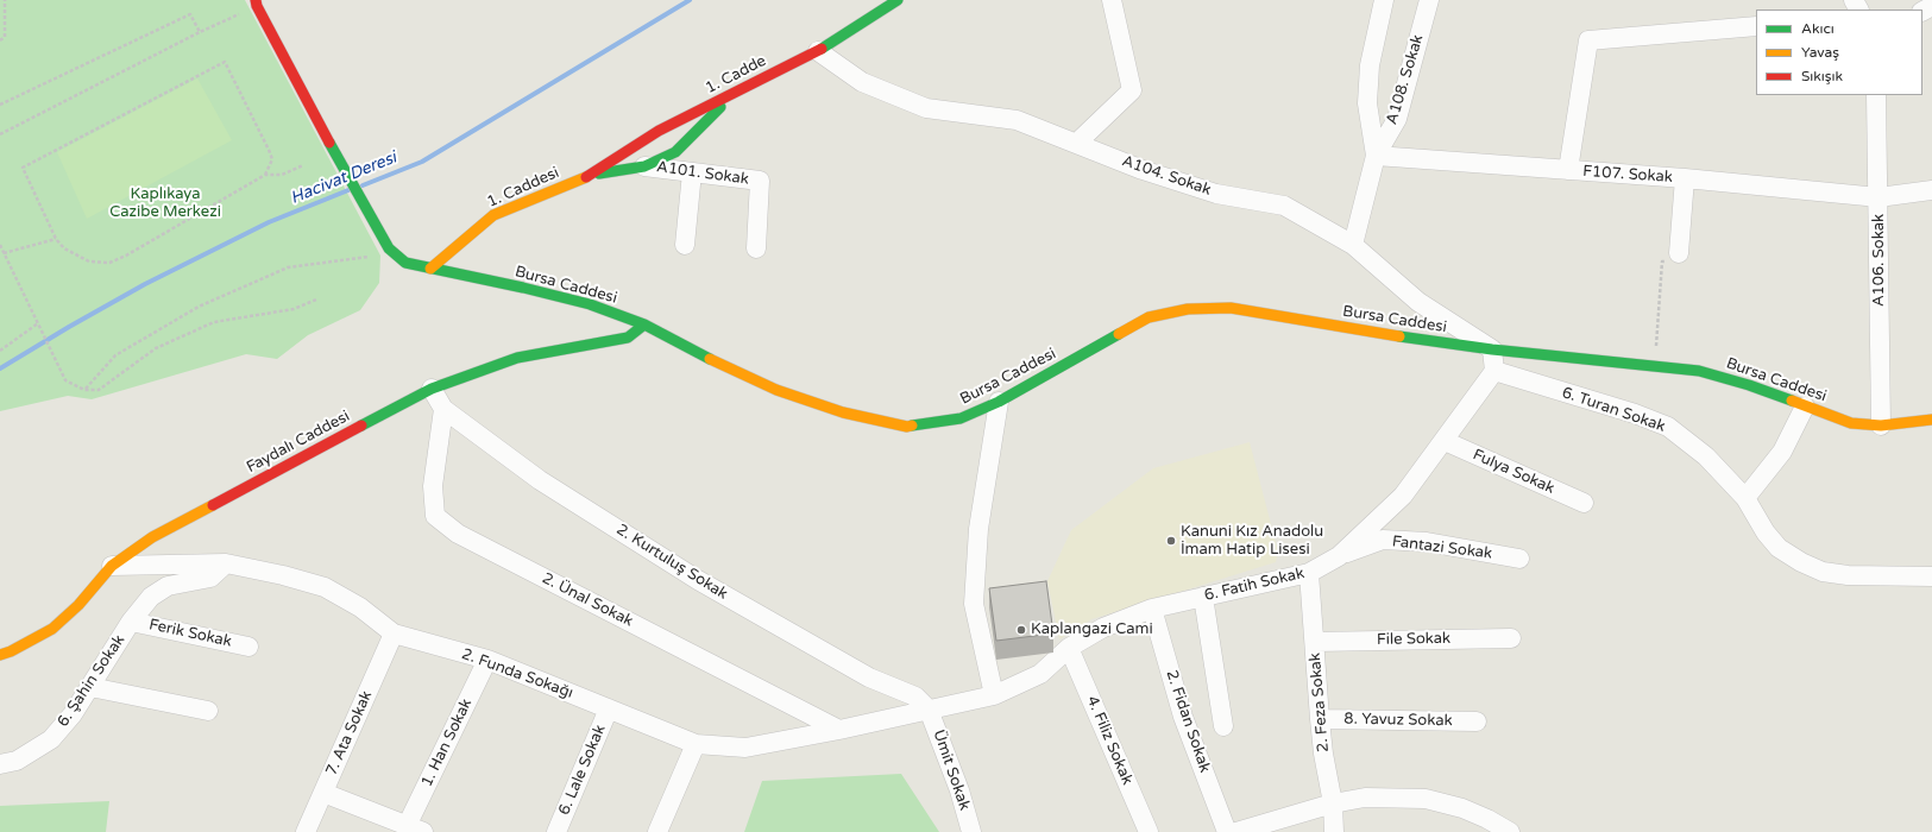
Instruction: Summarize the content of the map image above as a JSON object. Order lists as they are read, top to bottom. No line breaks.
{"streets":{"main road":["1. Cadde","1. Caddesi","Bursa Caddesi","Faydalı Caddesi"],"street":["A108. Sokak","A101. Sokak","F107. Sokak","A104. Sokak","A106. Sokak","6. Turan Sokak","Fulya Sokak","Fantazi Sokak","2. Kurtuluş Sokak","6. Fatih Sokak","2. Ünal Sokak","Ferik Sokak","File Sokak","2. Funda Sokağı","6. Şahin Sokak","2. Feza Sokak","8. Yavuz Sokak","2. Fidan Sokak","7. Ata Sokak","4. Filiz Sokak","1. Han Sokak","6. Lale Sokak","Ümit Sokak"]},"crossings":[["1. Cadde","A104. Sokak"],["1. Cadde","1. Caddesi"],["A108. Sokak","F107. Sokak"],["A108. Sokak","A104. Sokak"],["F107. Sokak","A106. Sokak"],["A104. Sokak","Bursa Caddesi"],["1. Caddesi","Bursa Caddesi"],["A106. Sokak","Bursa Caddesi"],["Bursa Caddesi","Faydalı Caddesi"],["6. Turan Sokak","6. Fatih Sokak"],["Faydalı Caddesi","2. Kurtuluş Sokak"],["Faydalı Caddesi","2. Funda Sokağı"],["Fulya Sokak","6. Fatih Sokak"],["Fantazi Sokak","6. Fatih Sokak"],["2. Kurtuluş Sokak","6. Fatih Sokak"],["2. Kurtuluş Sokak","2. Ünal Sokak"],["2. Kurtuluş Sokak","2. Funda Sokağı"],["2. Kurtuluş Sokak","Ümit Sokak"],["6. Fatih Sokak","2. Funda Sokağı"],["6. Fatih Sokak","2. Feza Sokak"],["6. Fatih Sokak","2. Fidan Sokak"],["6. Fatih Sokak","4. Filiz Sokak"],["6. Fatih Sokak","Ümit Sokak"],["2. Ünal Sokak","2. Funda Sokağı"],["Ferik Sokak","6. Şahin Sokak"],["File Sokak","2. Feza Sokak"],["2. Funda Sokağı","6. Şahin Sokak"],["2. Funda Sokağı","7. Ata Sokak"],["2. Funda Sokağı","1. Han Sokak"],["2. Funda Sokağı","6. Lale Sokak"],["2. Funda Sokağı","Ümit Sokak"],["2. Feza Sokak","8. Yavuz Sokak"]],"water":["Hacivat Deresi"],"parks":["Kaplıkaya Cazibe Merkezi"],"places":["Kanuni Kız Anadolu İmam Hatip Lisesi","Kaplangazi Cami"],"legend":["Akıcı","Yavaş","Sıkışık"]}
